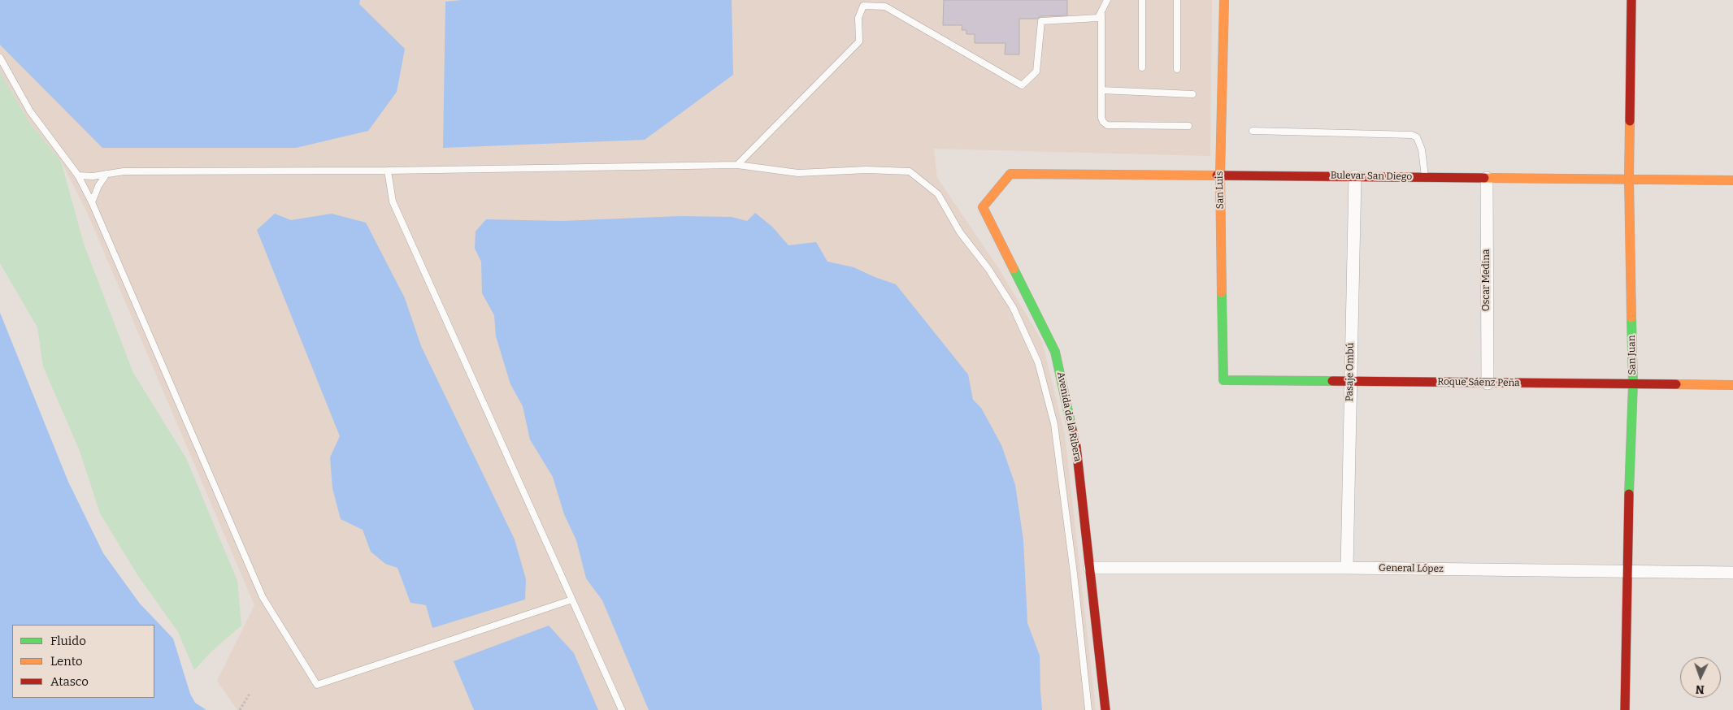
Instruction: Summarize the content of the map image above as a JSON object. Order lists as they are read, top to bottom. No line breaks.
{"streets":{"street":["Bulevar San Diego","San Luis","Oscar Medina","San Juan","Pasaje Ombú","Roque Sáenz Peña","Avenida de la Ribera","General López"]},"crossings":[["Bulevar San Diego","San Luis"],["Bulevar San Diego","Oscar Medina"],["Bulevar San Diego","San Juan"],["Bulevar San Diego","Pasaje Ombú"],["Bulevar San Diego","Avenida de la Ribera"],["San Luis","Roque Sáenz Peña"],["Oscar Medina","Roque Sáenz Peña"],["San Juan","Roque Sáenz Peña"],["San Juan","General López"],["Pasaje Ombú","Roque Sáenz Peña"],["Pasaje Ombú","General López"],["Avenida de la Ribera","General López"]],"legend":["Fluido","Lento","Atasco"],"north":"bottom"}
